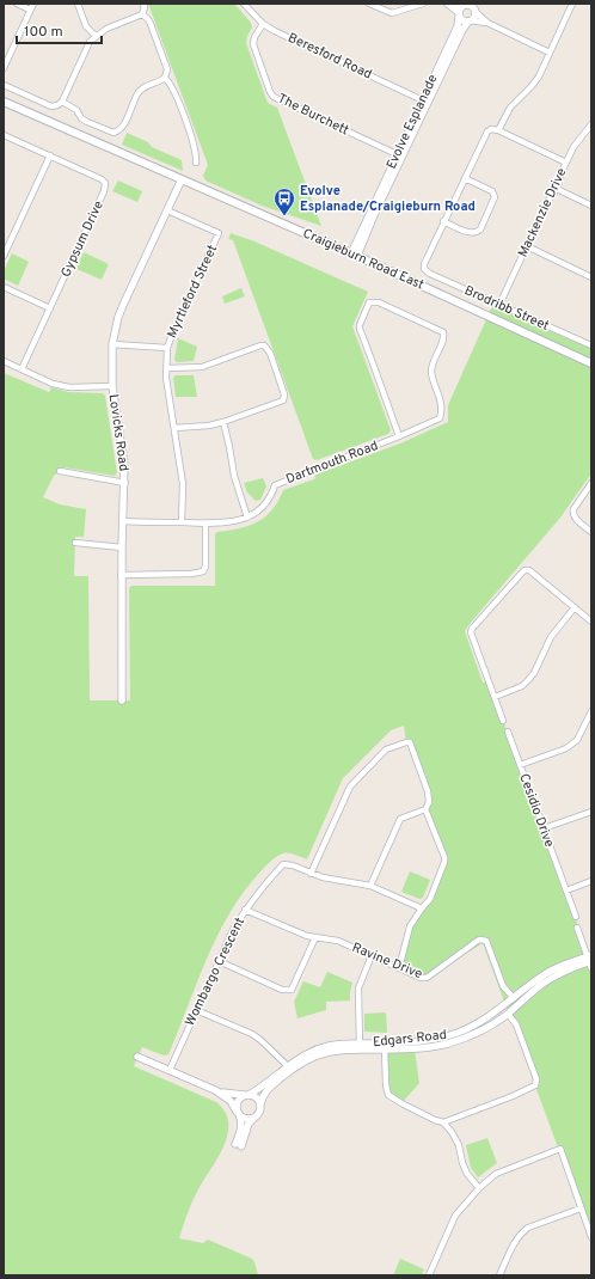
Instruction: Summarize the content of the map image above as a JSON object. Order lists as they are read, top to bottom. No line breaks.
{"streets":{"main road":["Craigieburn Road East"],"street":["Beresford Road","The Burchett","Evolve Esplanade","Mackenzie Drive","Gypsum Drive","Myrtleford Street","Brodribb Street","Lovicks Road","Dartmouth Road","Cesidio Drive","Ravine Drive","Wombargo Crescent","Edgars Road"]},"crossings":[["Beresford Road","The Burchett"],["Beresford Road","Evolve Esplanade"],["The Burchett","Evolve Esplanade"],["Evolve Esplanade","Craigieburn Road East"],["Mackenzie Drive","Brodribb Street"],["Craigieburn Road East","Lovicks Road"],["Myrtleford Street","Lovicks Road"],["Myrtleford Street","Dartmouth Road"],["Lovicks Road","Dartmouth Road"],["Ravine Drive","Wombargo Crescent"],["Ravine Drive","Edgars Road"]],"places":{"bus stop":["Evolve Esplanade/Craigieburn Road"]},"scale_bar":"100 m"}
